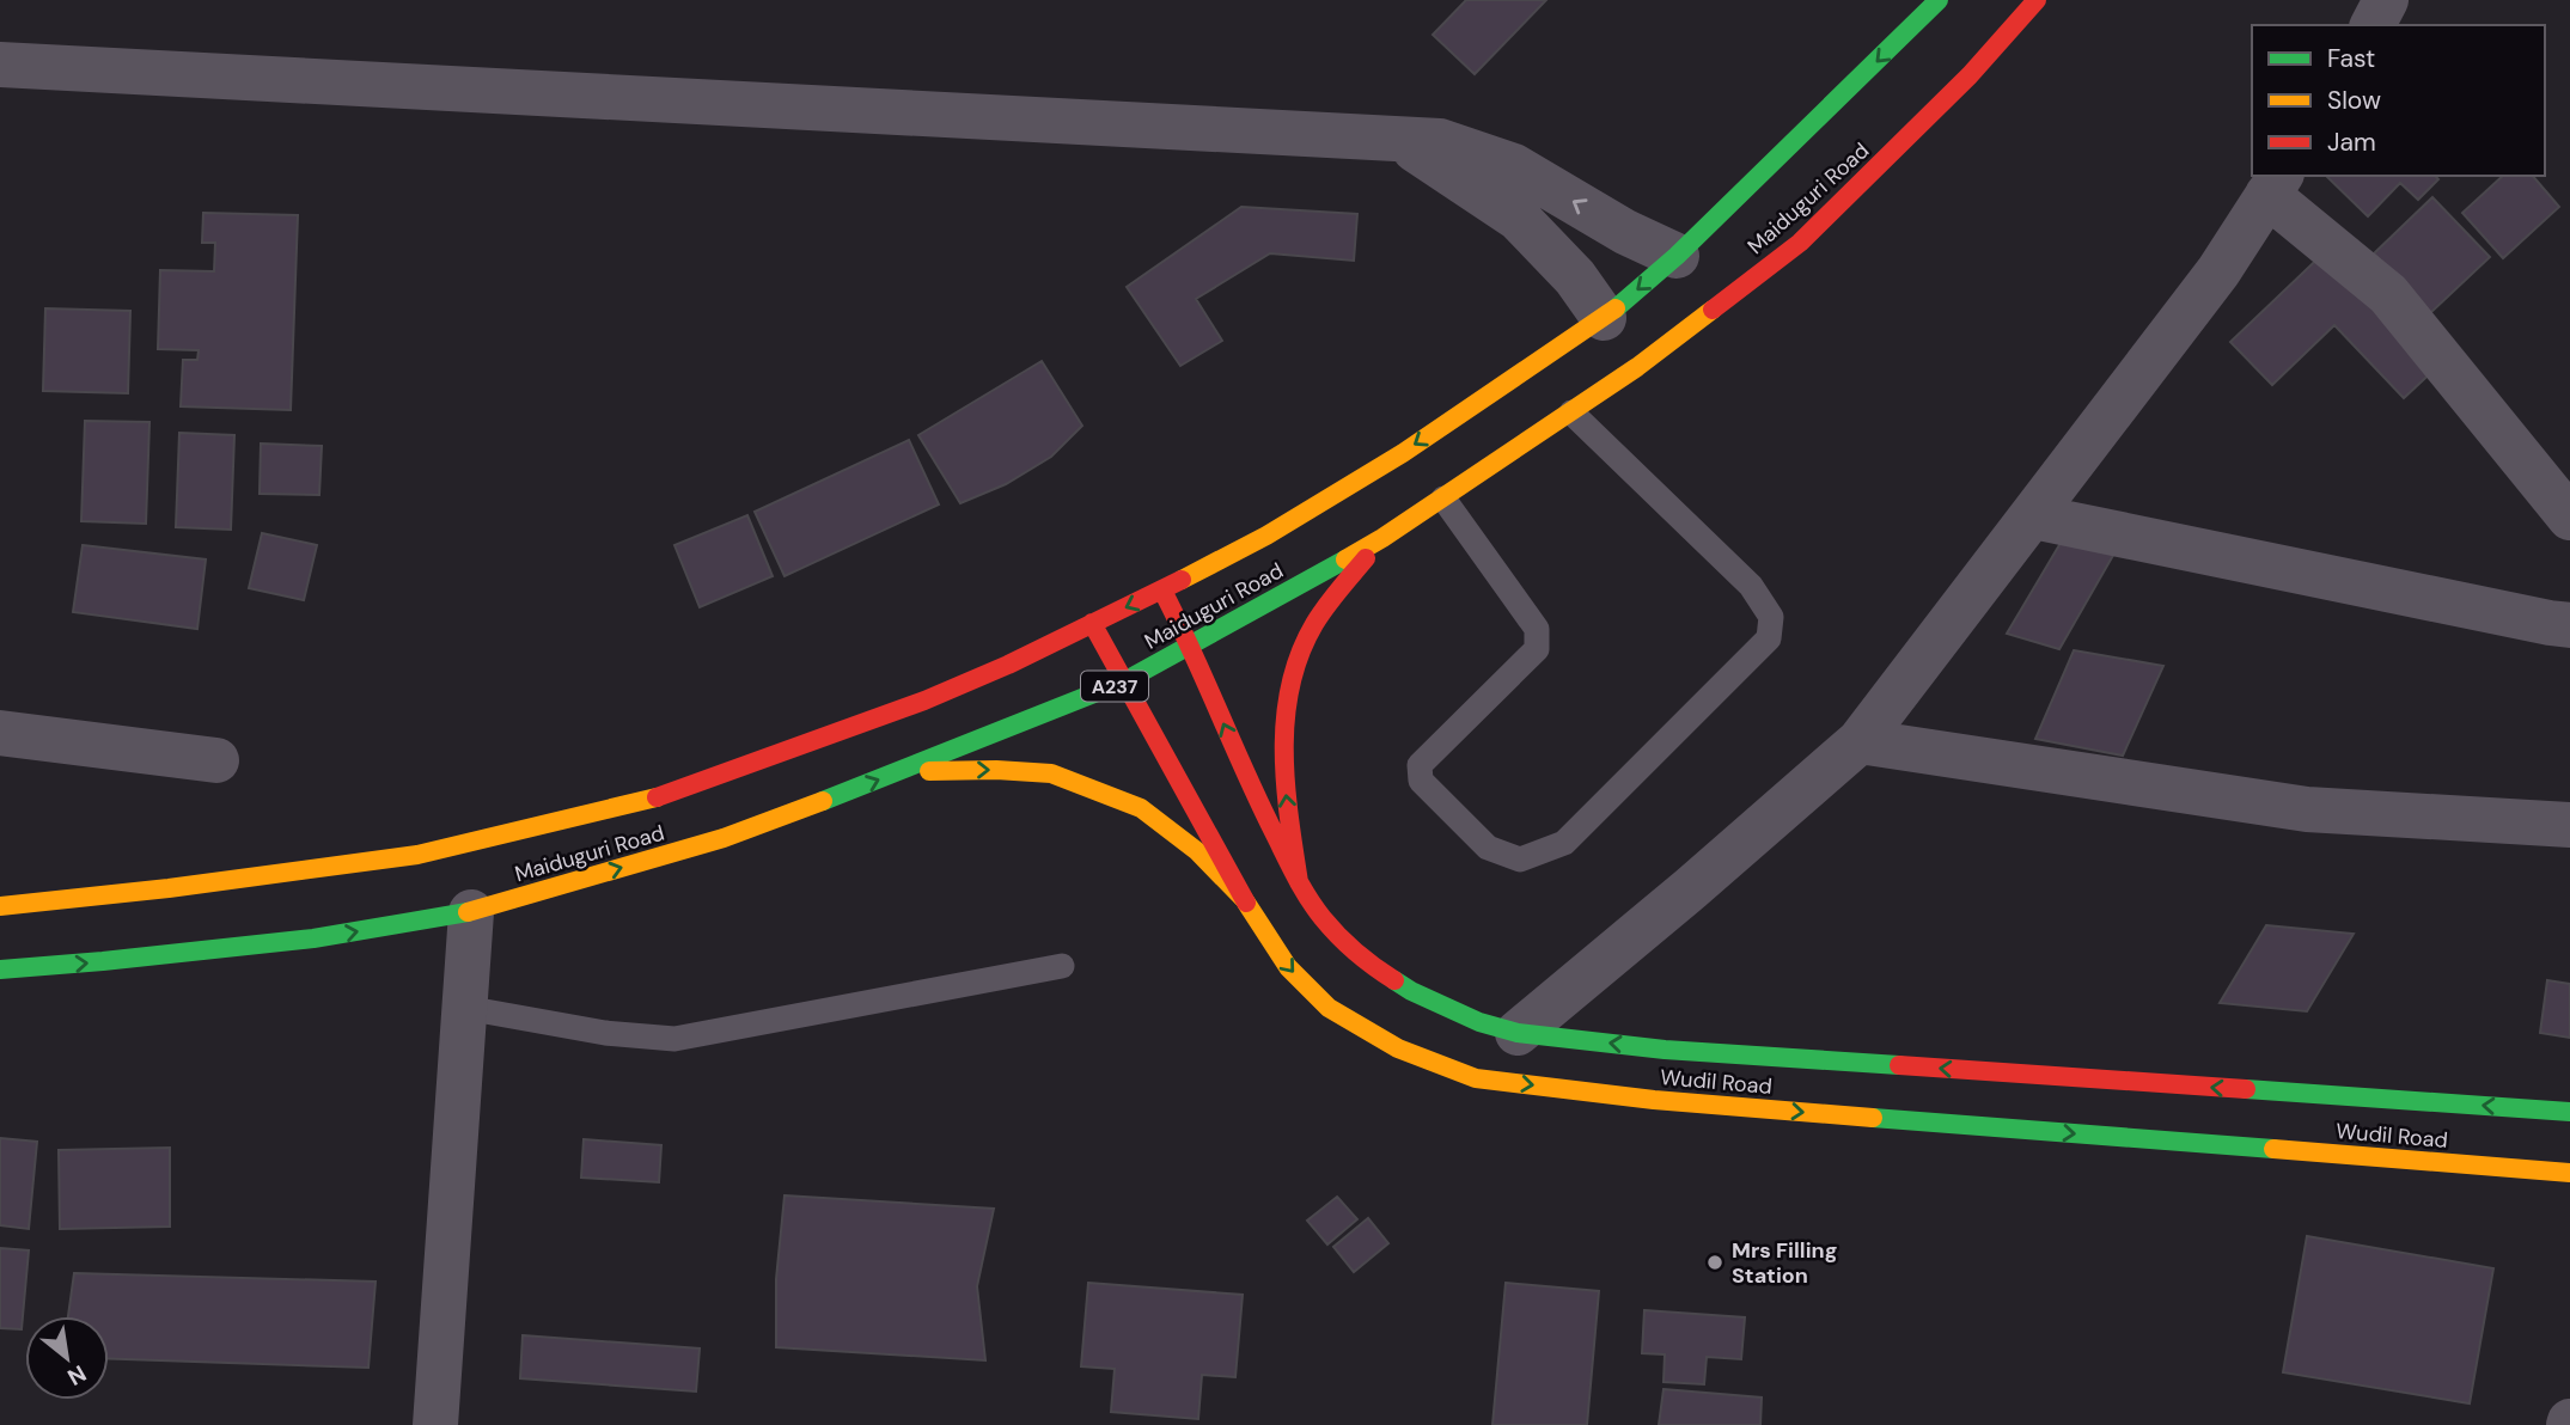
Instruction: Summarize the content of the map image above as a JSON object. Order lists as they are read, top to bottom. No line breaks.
{"streets":{"main road":["Maiduguri Road","A237","Wudil Road"]},"crossings":[["Maiduguri Road","Wudil Road"]],"places":["Mrs Filling Station"],"legend":["Fast","Slow","Jam"],"north":"bottom right"}
